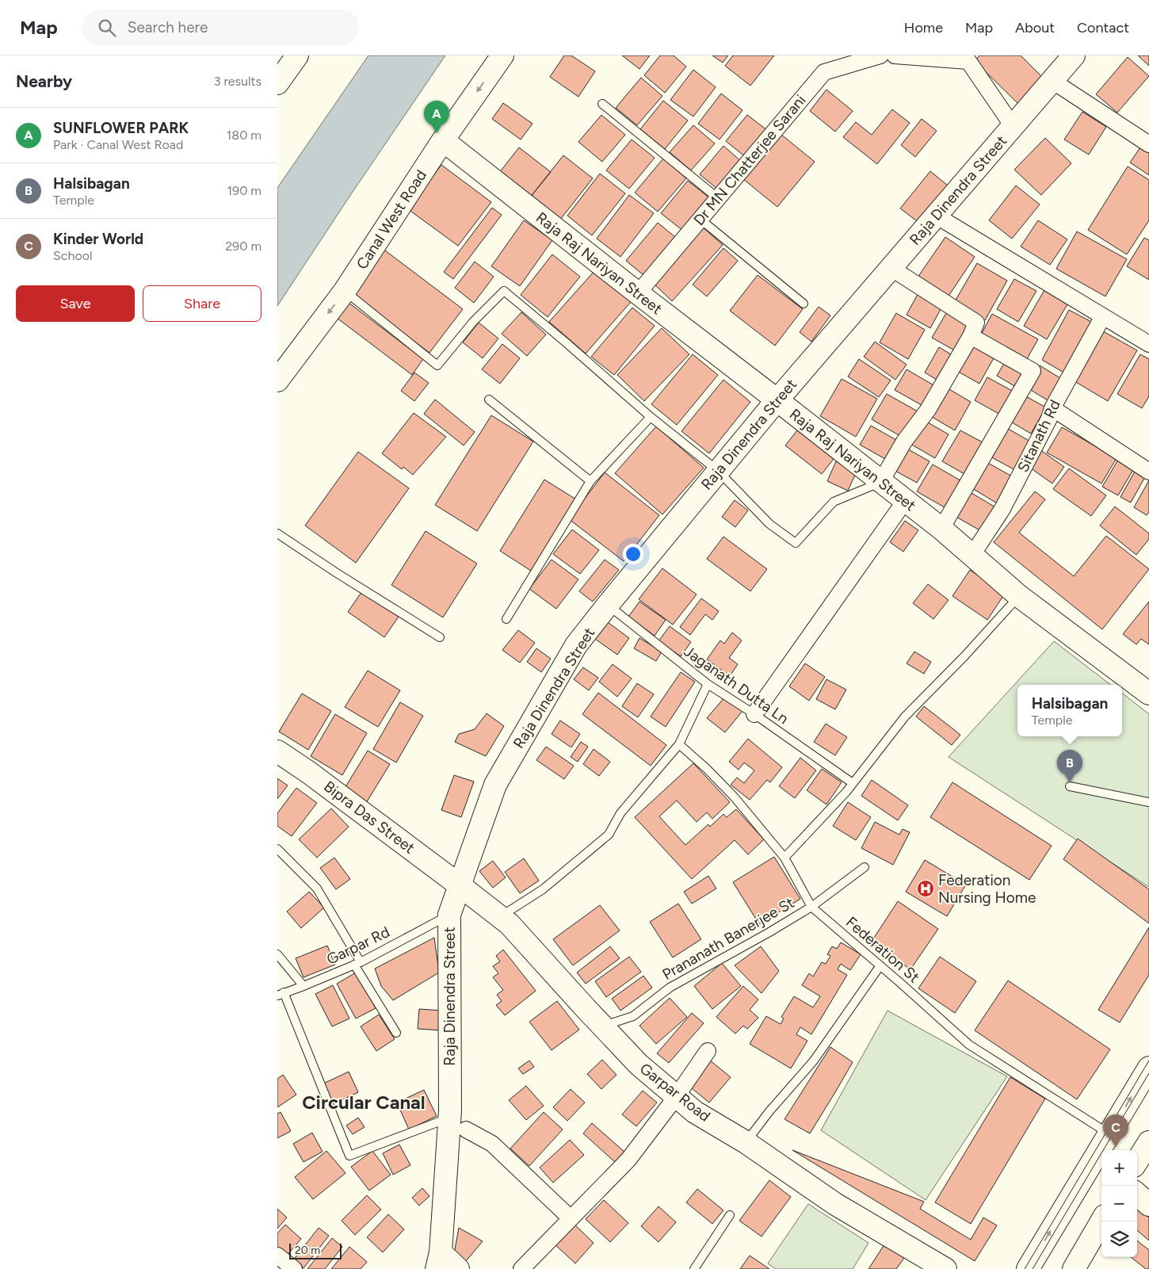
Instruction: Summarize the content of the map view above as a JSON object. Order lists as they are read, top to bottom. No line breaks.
{"streets":{"main road":["Raja Dinendra Street","Canal West Road","Raja Raj Nariyan Street","Bipra Das Street","Garpar Road"],"street":["Dr MN Chatterjee Sarani","Sitanath Rd"],"lane":["Jaganath Dutta Ln","Prananath Banerjee St","Garpar Rd","Federation St"]},"crossings":[["Dr MN Chatterjee Sarani","Raja Raj Nariyan Street"],["Raja Dinendra Street","Raja Raj Nariyan Street"],["Raja Dinendra Street","Jaganath Dutta Ln"],["Raja Dinendra Street","Bipra Das Street"],["Raja Dinendra Street","Garpar Rd"],["Raja Dinendra Street","Garpar Road"],["Canal West Road","Raja Raj Nariyan Street"],["Raja Raj Nariyan Street","Sitanath Rd"],["Bipra Das Street","Garpar Road"],["Prananath Banerjee St","Federation St"],["Prananath Banerjee St","Garpar Road"]],"one_way":["Canal West Road"],"districts":["Circular Canal"],"places":{"hospital":["Federation Nursing Home"]},"scale_bar":"20 m","page":{"header":"Map","search":"Search here","nav":["Home","Map","About","Contact"],"heading":["Nearby","3 results"],"pins":["A","B","C"],"list":[{"mark":"A","name":"SUNFLOWER PARK","note":"Park · Canal West Road","value":"180 m"},{"mark":"B","name":"Halsibagan","note":"Temple","value":"190 m"},{"mark":"C","name":"Kinder World","note":"School","value":"290 m"}],"buttons":["Save","Share"],"popup":["Halsibagan","Temple"],"map_buttons":["+","−"],"scale":"20 m"}}
